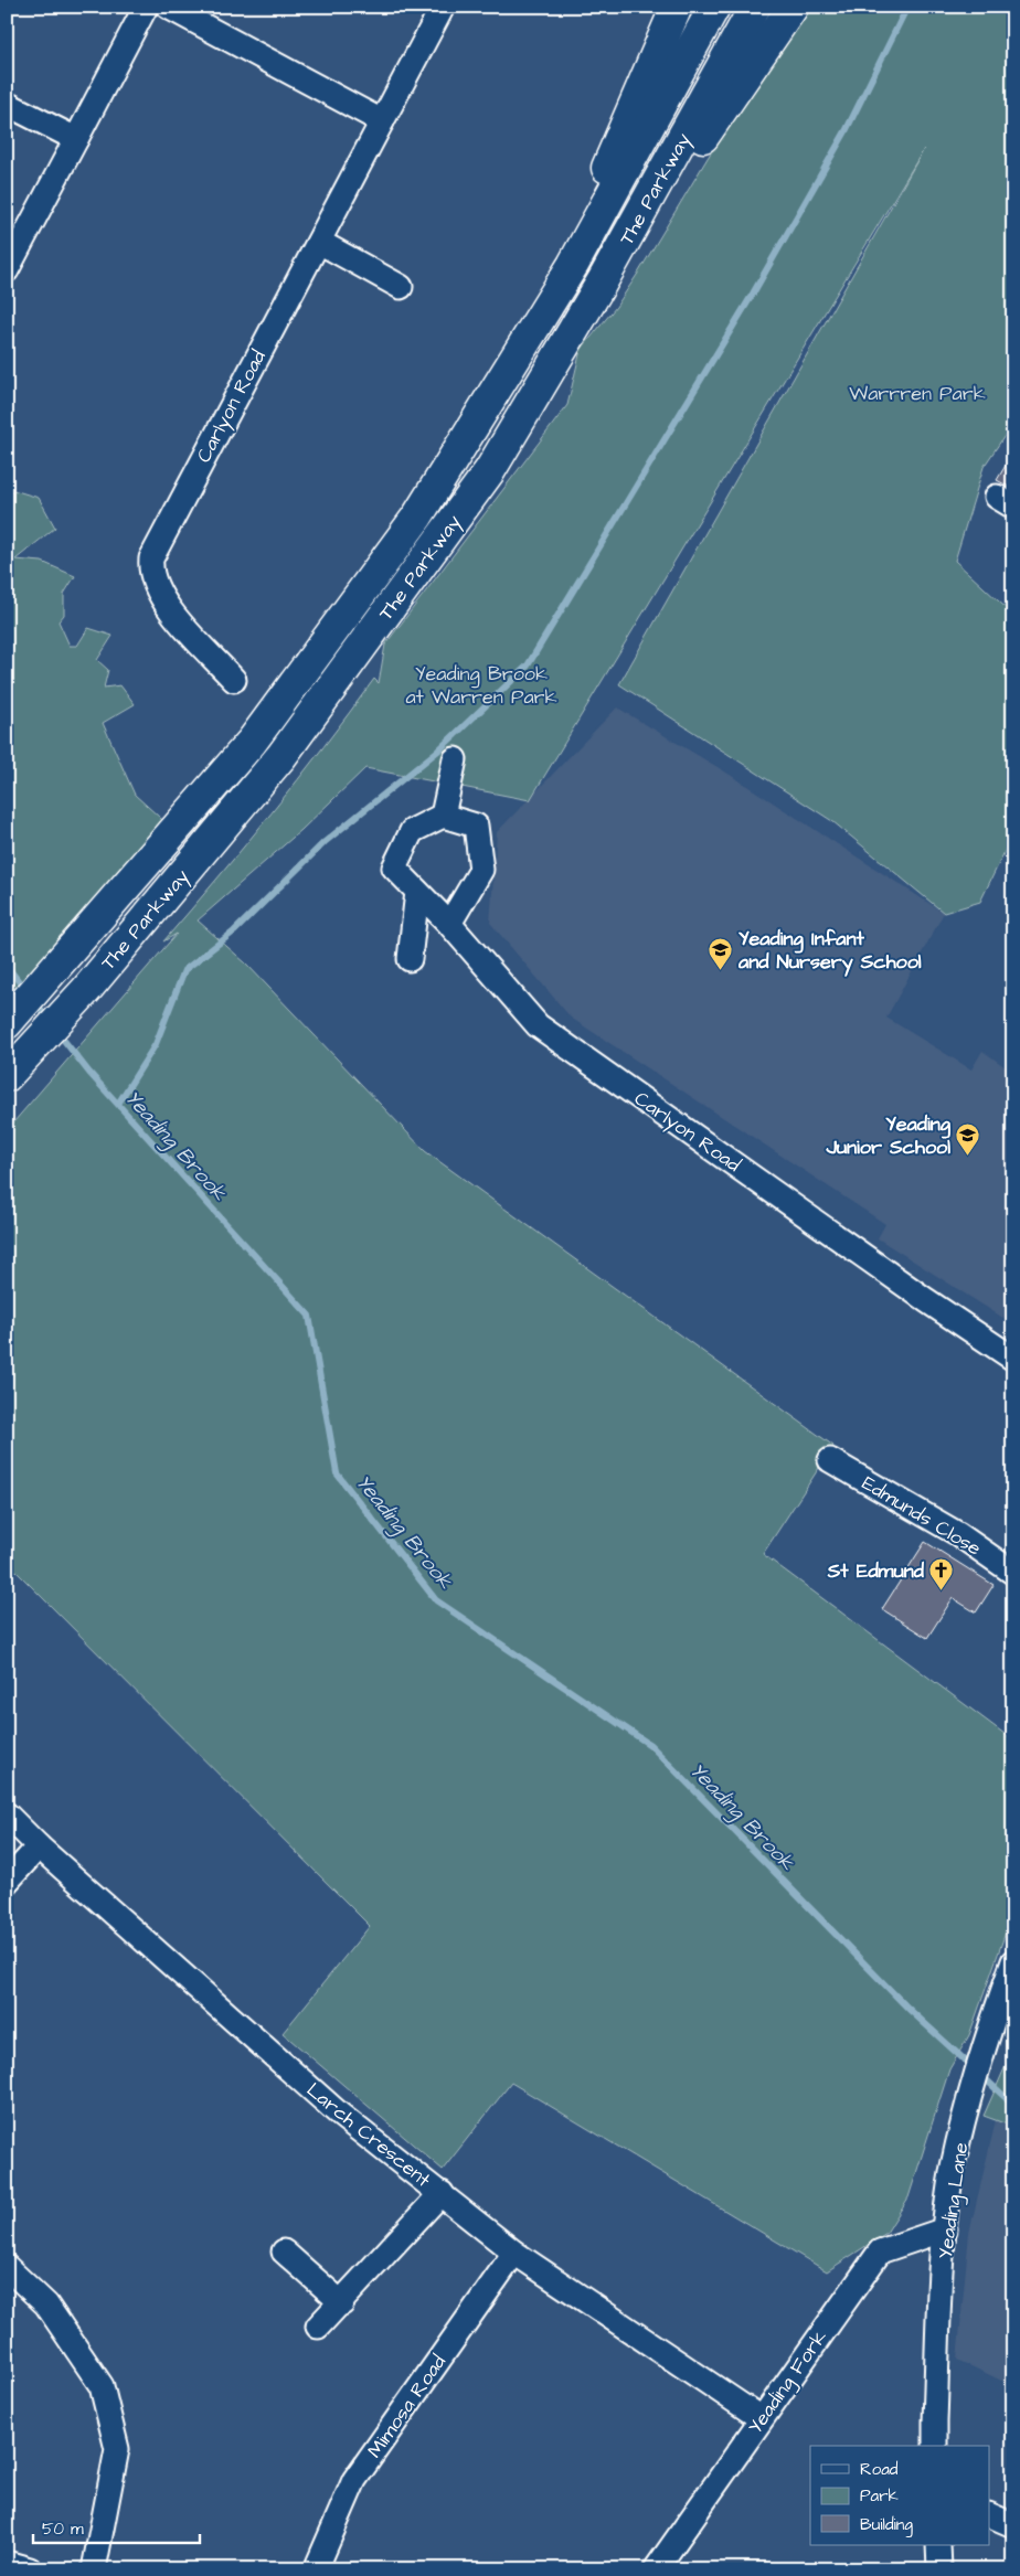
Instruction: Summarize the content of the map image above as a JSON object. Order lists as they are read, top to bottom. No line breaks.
{"streets":{"highway":["The Parkway"],"street":["Carlyon Road","Edmunds Close","Larch Crescent","Yeading Lane","Yeading Fork","Mimosa Road"]},"crossings":[["Larch Crescent","Yeading Fork"],["Larch Crescent","Mimosa Road"],["Yeading Lane","Yeading Fork"]],"water":["Yeading Brook"],"parks":["Warrren Park","Yeading Brook at Warren Park"],"places":{"school or university":["Yeading Infant and Nursery School","Yeading Junior School"],"church":["St Edmund"]},"legend":["Road","Park","Building"],"scale_bar":"50 m"}
